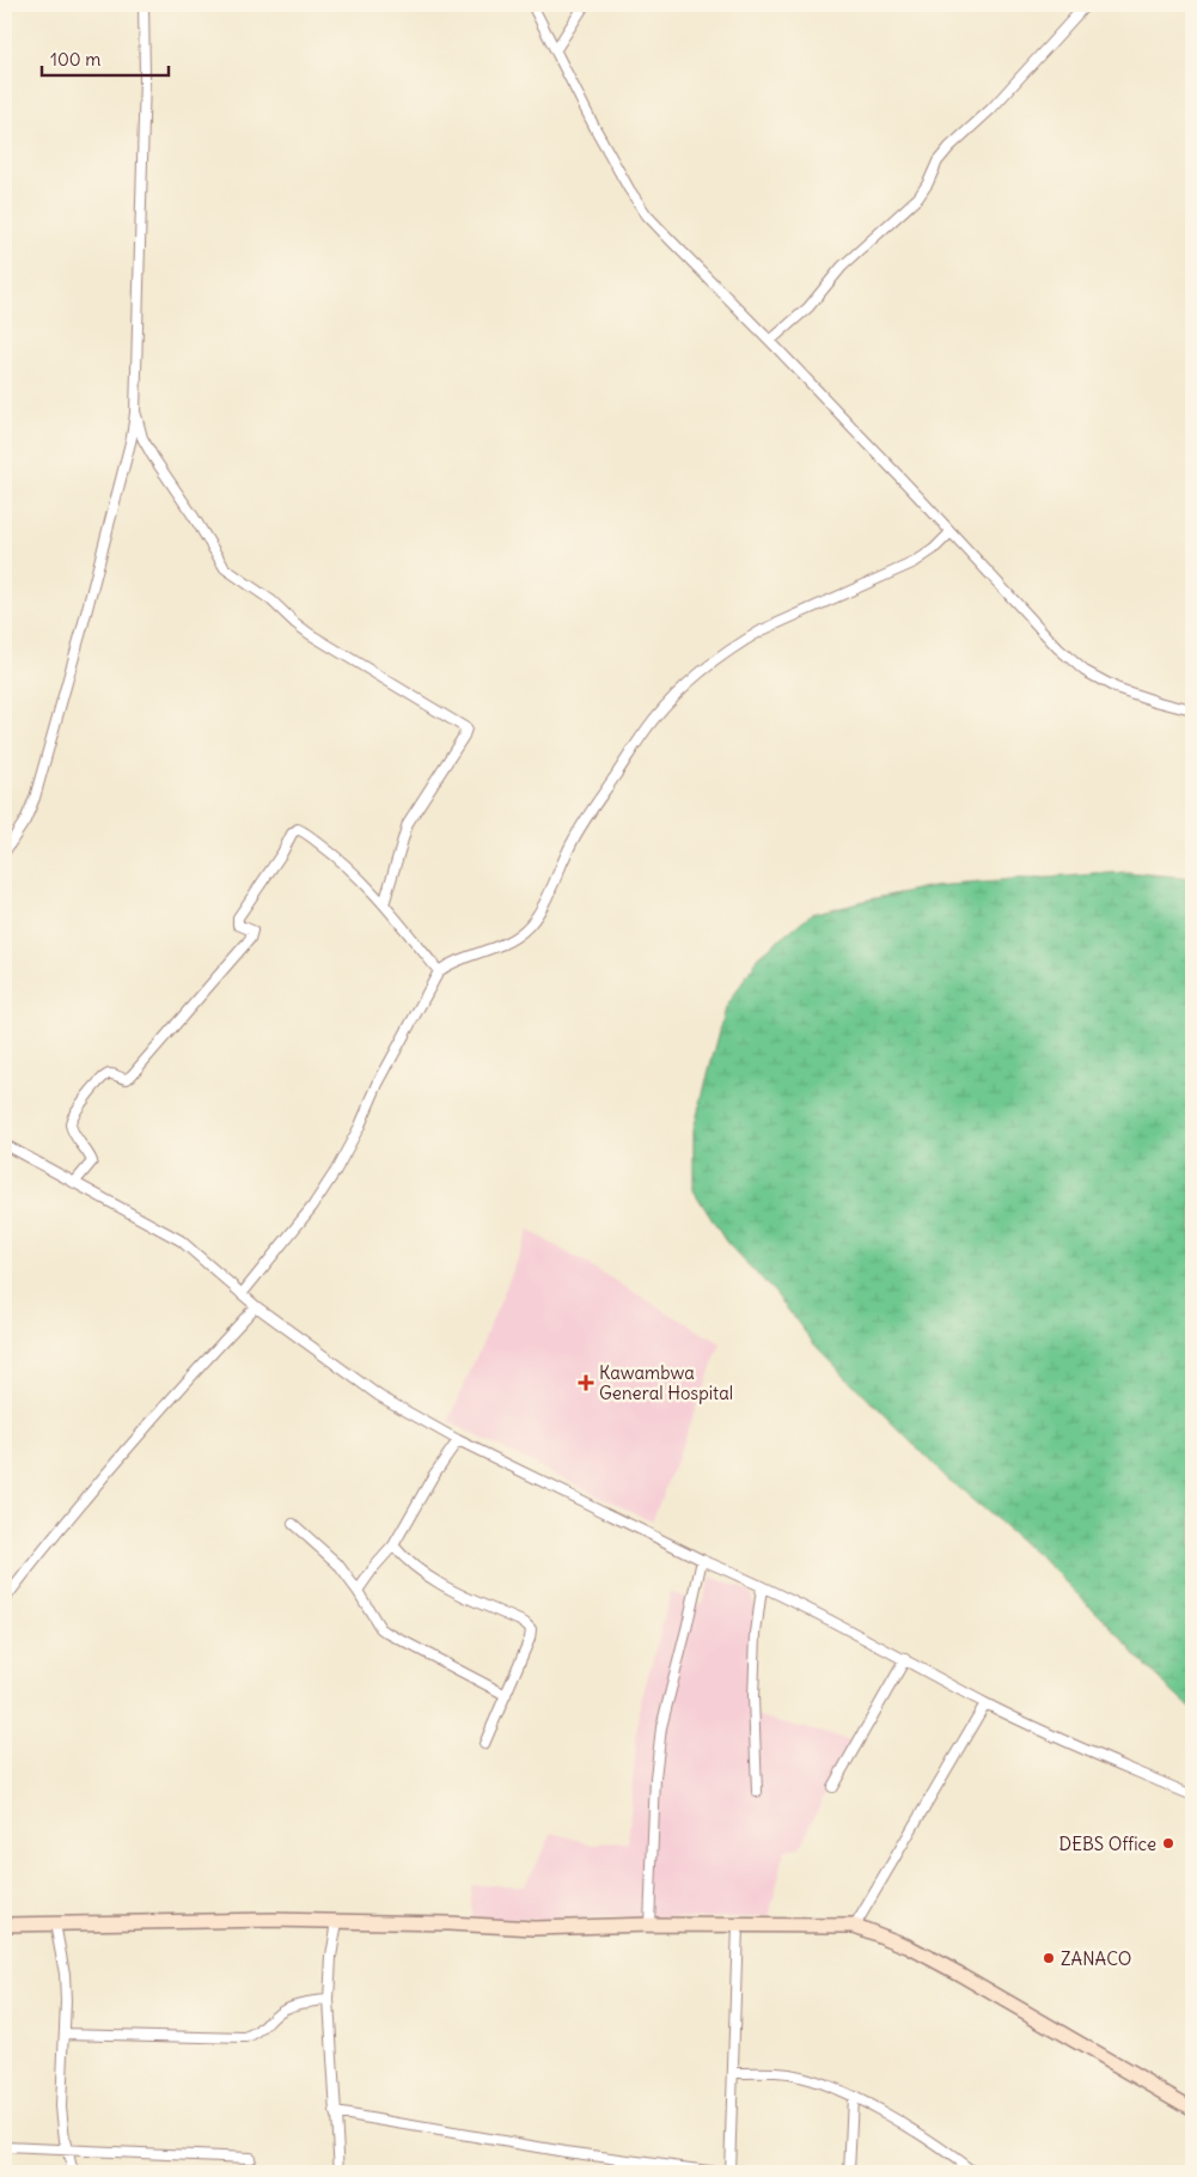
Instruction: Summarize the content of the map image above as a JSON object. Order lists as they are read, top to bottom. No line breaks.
{"places":{"health":["Kawambwa General Hospital"],"other":["DEBS Office","ZANACO"]},"scale_bar":"100 m"}
